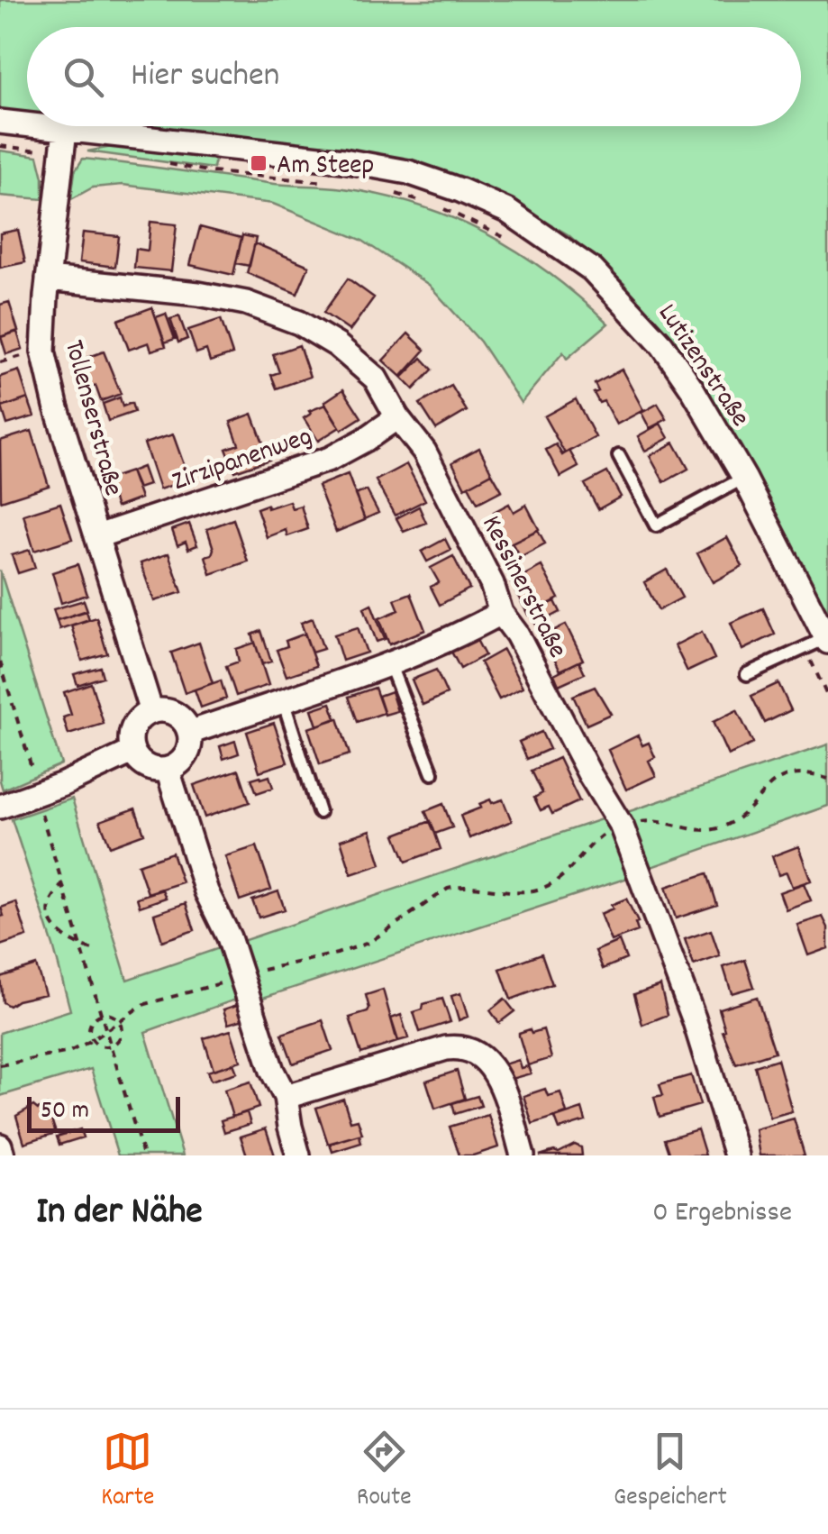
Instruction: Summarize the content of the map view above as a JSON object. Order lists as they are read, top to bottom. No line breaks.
{"streets":{"street":["Lutizenstraße","Tollenserstraße","Zirzipanenweg","Kessinerstraße"]},"crossings":[["Lutizenstraße","Tollenserstraße"],["Tollenserstraße","Zirzipanenweg"],["Tollenserstraße","Kessinerstraße"],["Zirzipanenweg","Kessinerstraße"]],"places":{"transit":["Am Steep"]},"scale_bar":"50 m","page":{"search":"Hier suchen","scale":"50 m","heading":["In der Nähe","0 Ergebnisse"],"nav":["Karte","Route","Gespeichert"]}}
